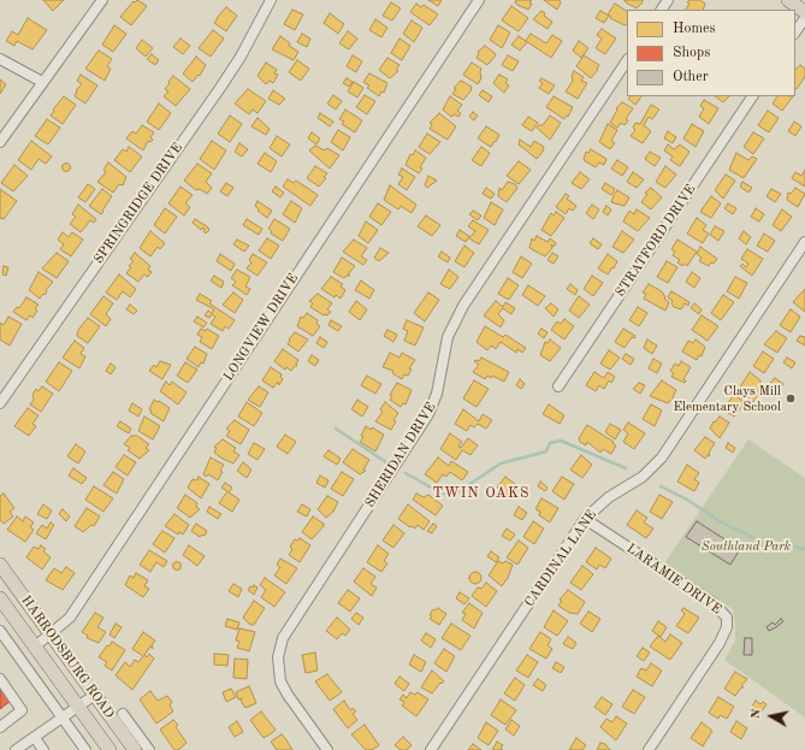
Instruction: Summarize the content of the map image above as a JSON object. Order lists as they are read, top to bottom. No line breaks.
{"streets":{"main road":["HARRODSBURG ROAD"],"street":["SPRINGRIDGE DRIVE","STRATFORD DRIVE","LONGVIEW DRIVE","SHERIDAN DRIVE","CARDINAL LANE","LARAMIE DRIVE"]},"crossings":[["LONGVIEW DRIVE","HARRODSBURG ROAD"],["CARDINAL LANE","LARAMIE DRIVE"]],"districts":["TWIN OAKS"],"parks":["Southland Park"],"places":["Clays Mill Elementary School"],"legend":["Homes","Shops","Other"],"north":"left"}
